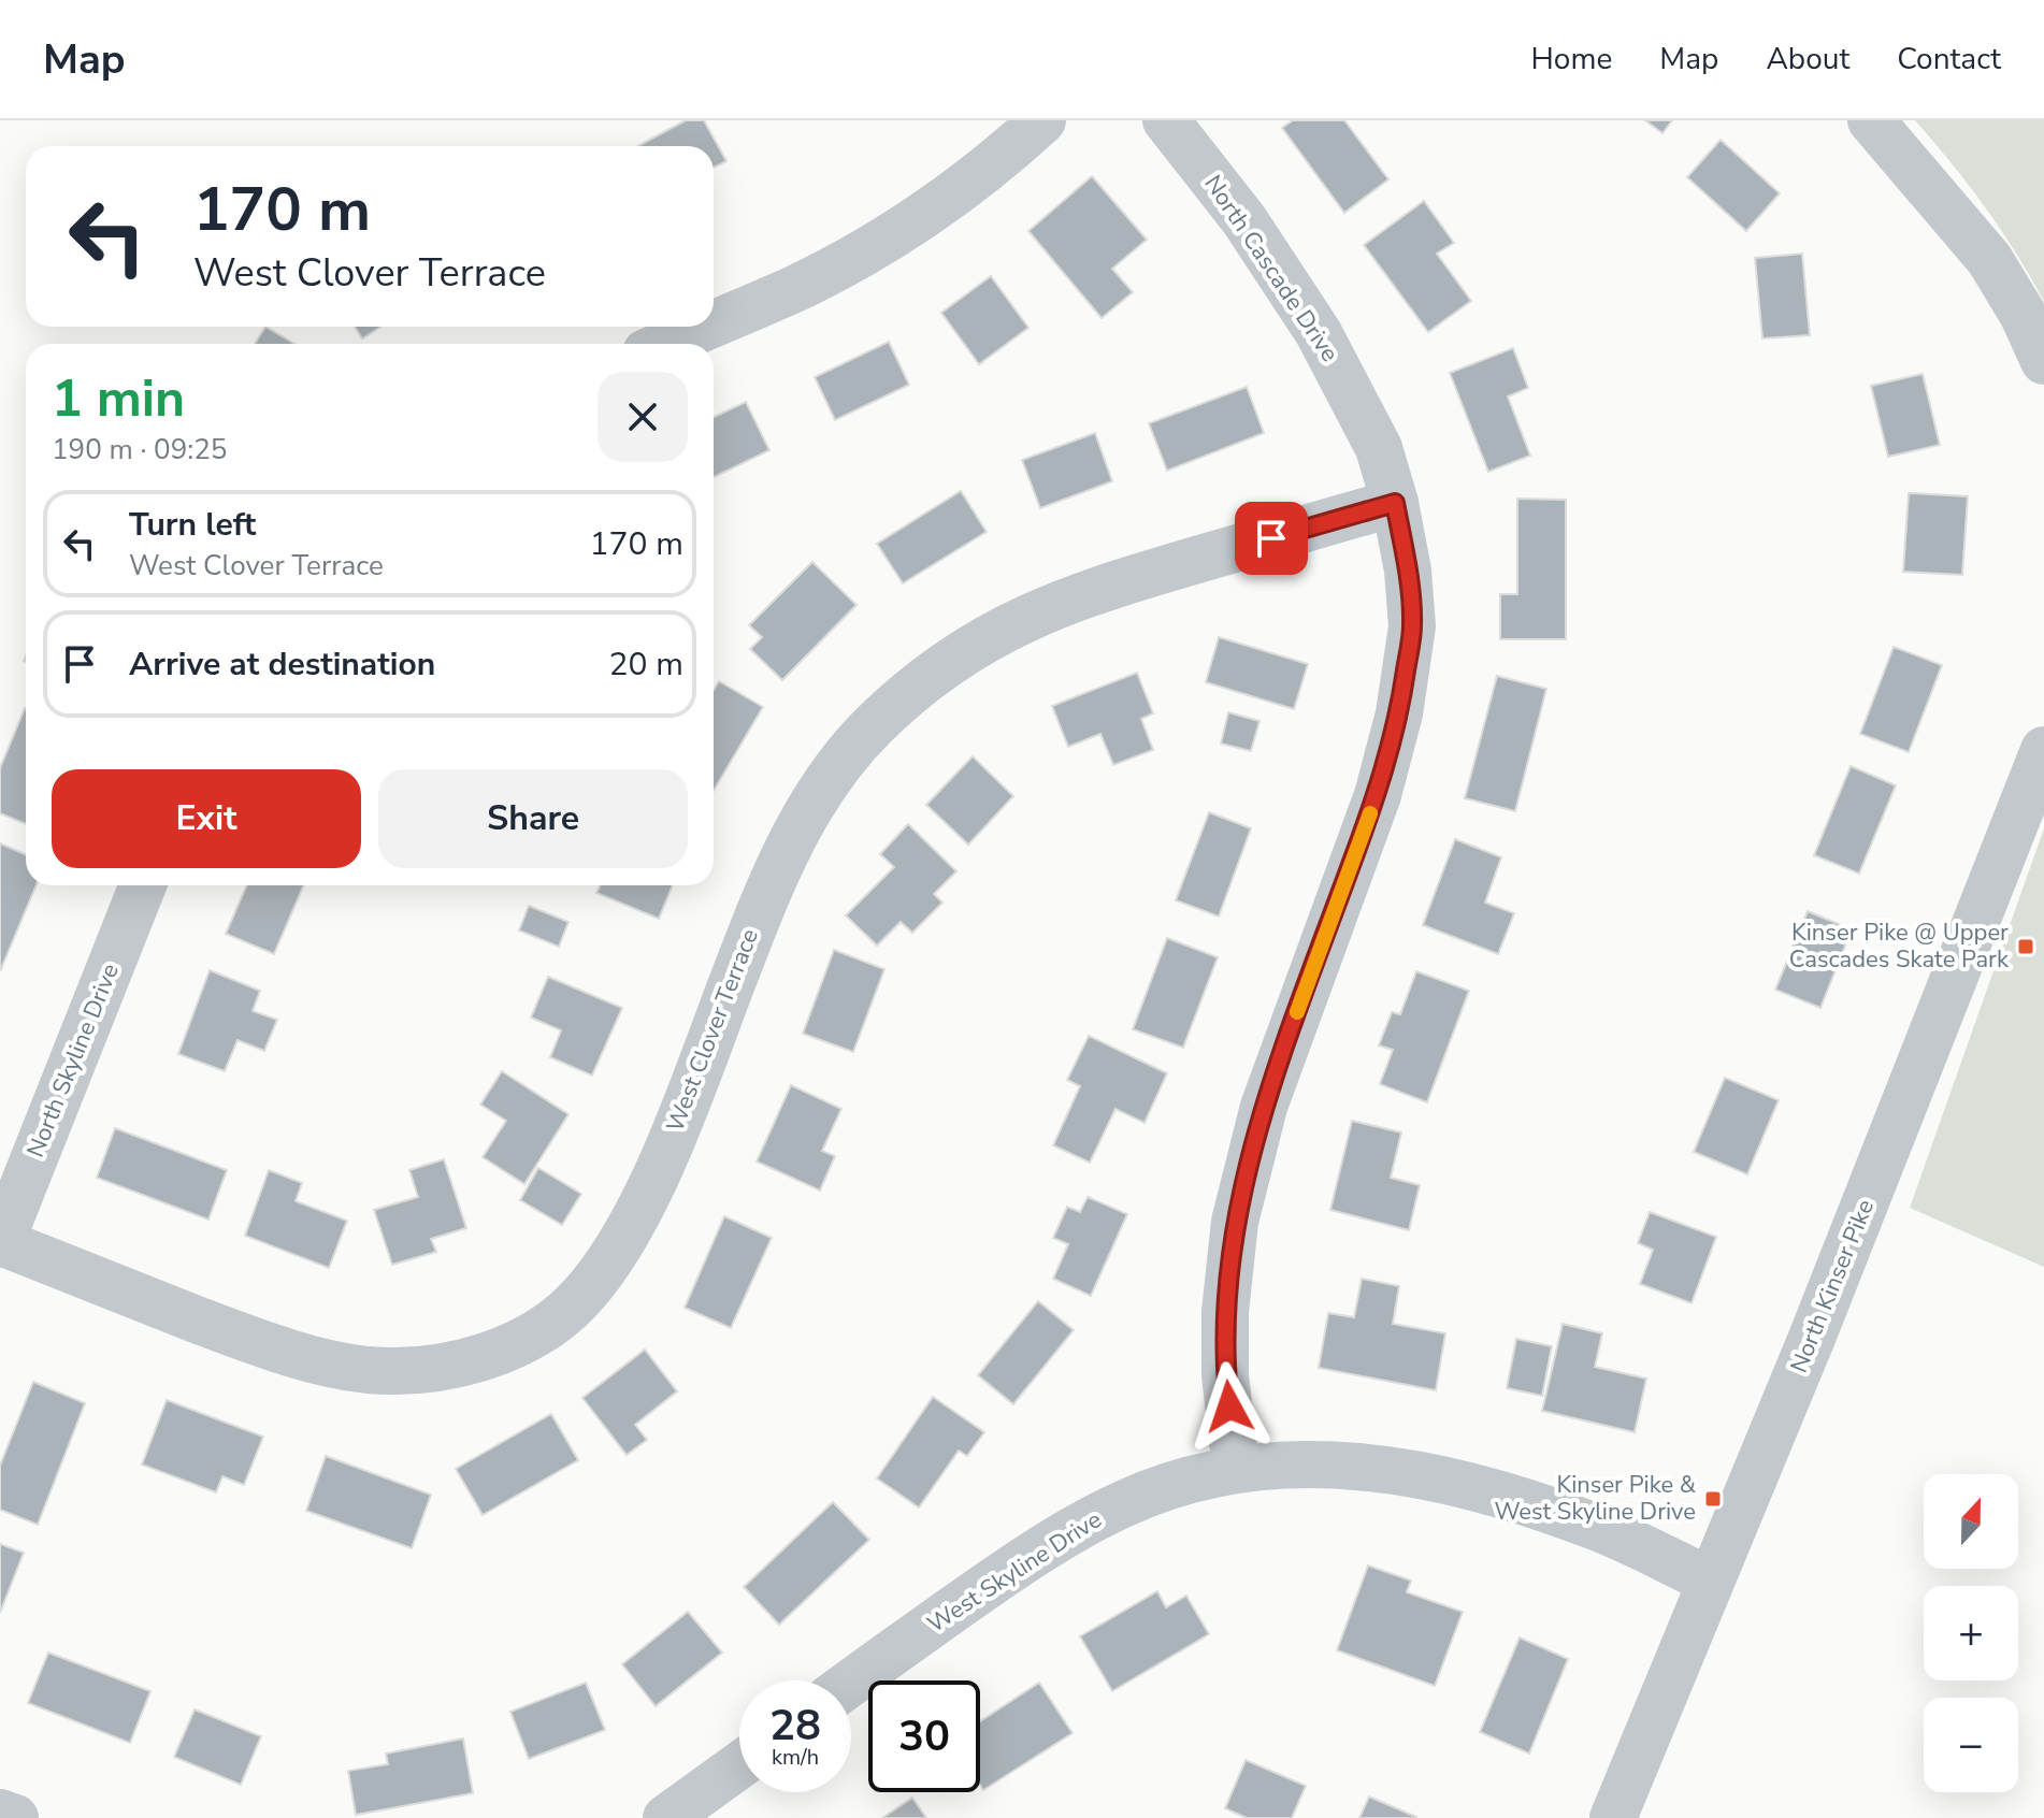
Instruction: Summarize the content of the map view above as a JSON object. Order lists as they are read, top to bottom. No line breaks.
{"streets":{"street":["North Cascade Drive","West Clover Terrace","North Skyline Drive","North Kinser Pike","West Skyline Drive"]},"crossings":[["North Cascade Drive","West Clover Terrace"],["North Cascade Drive","West Skyline Drive"],["West Clover Terrace","North Skyline Drive"],["North Kinser Pike","West Skyline Drive"]],"places":{"transit":["Kinser Pike @ Upper Cascades Skate Park","Kinser Pike & West Skyline Drive"]},"north":"top","page":{"header":"Map","nav":["Home","Map","About","Contact"],"turn":["170 m","West Clover Terrace"],"heading":["1 min","190 m · 09:25"],"list":[{"name":"Turn left","note":"West Clover Terrace","value":"170 m"},{"name":"Arrive at destination","value":"20 m"}],"buttons":["Exit","Share"],"map_buttons":["+","−"],"speed":"28 km/h","limit":"30"}}
